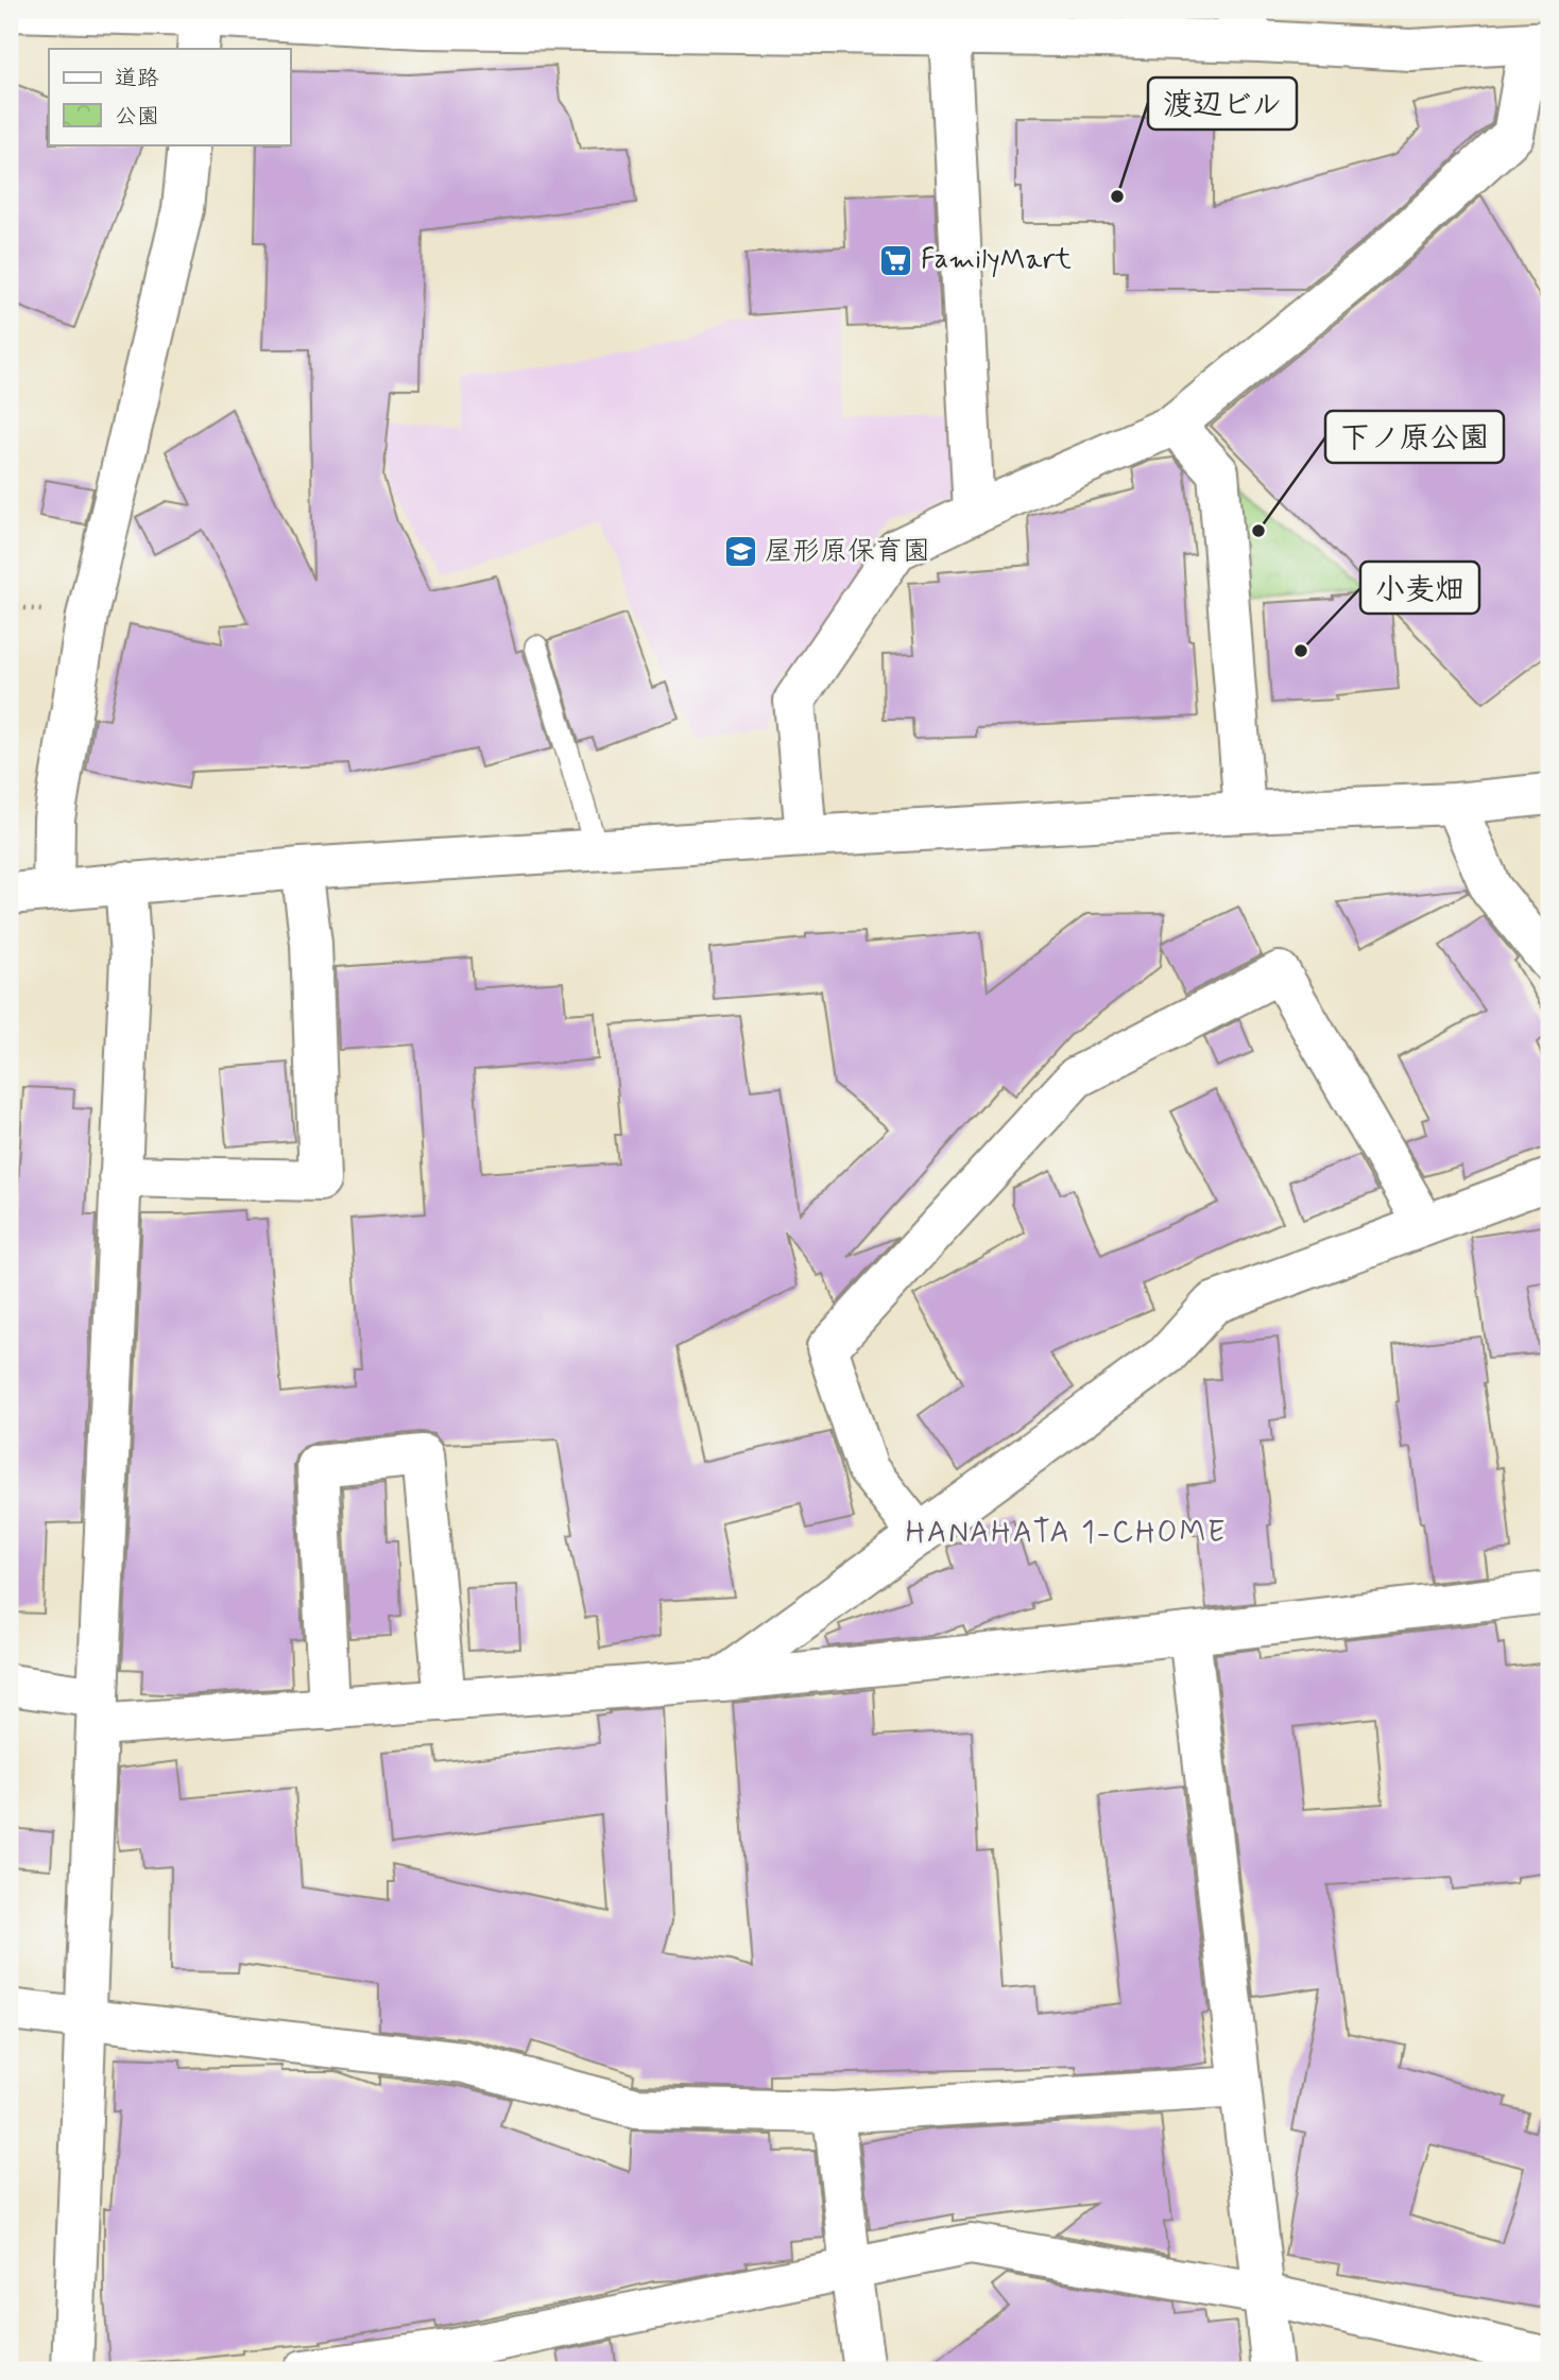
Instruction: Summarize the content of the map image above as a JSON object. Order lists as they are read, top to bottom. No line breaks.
{"districts":["HANAHATA 1-CHOME"],"places":{"other":["渡辺ビル","下ノ原公園","小麦畑"],"supermarket":["FamilyMart"],"school or university":["屋形原保育園"]},"legend":["道路","公園"]}
